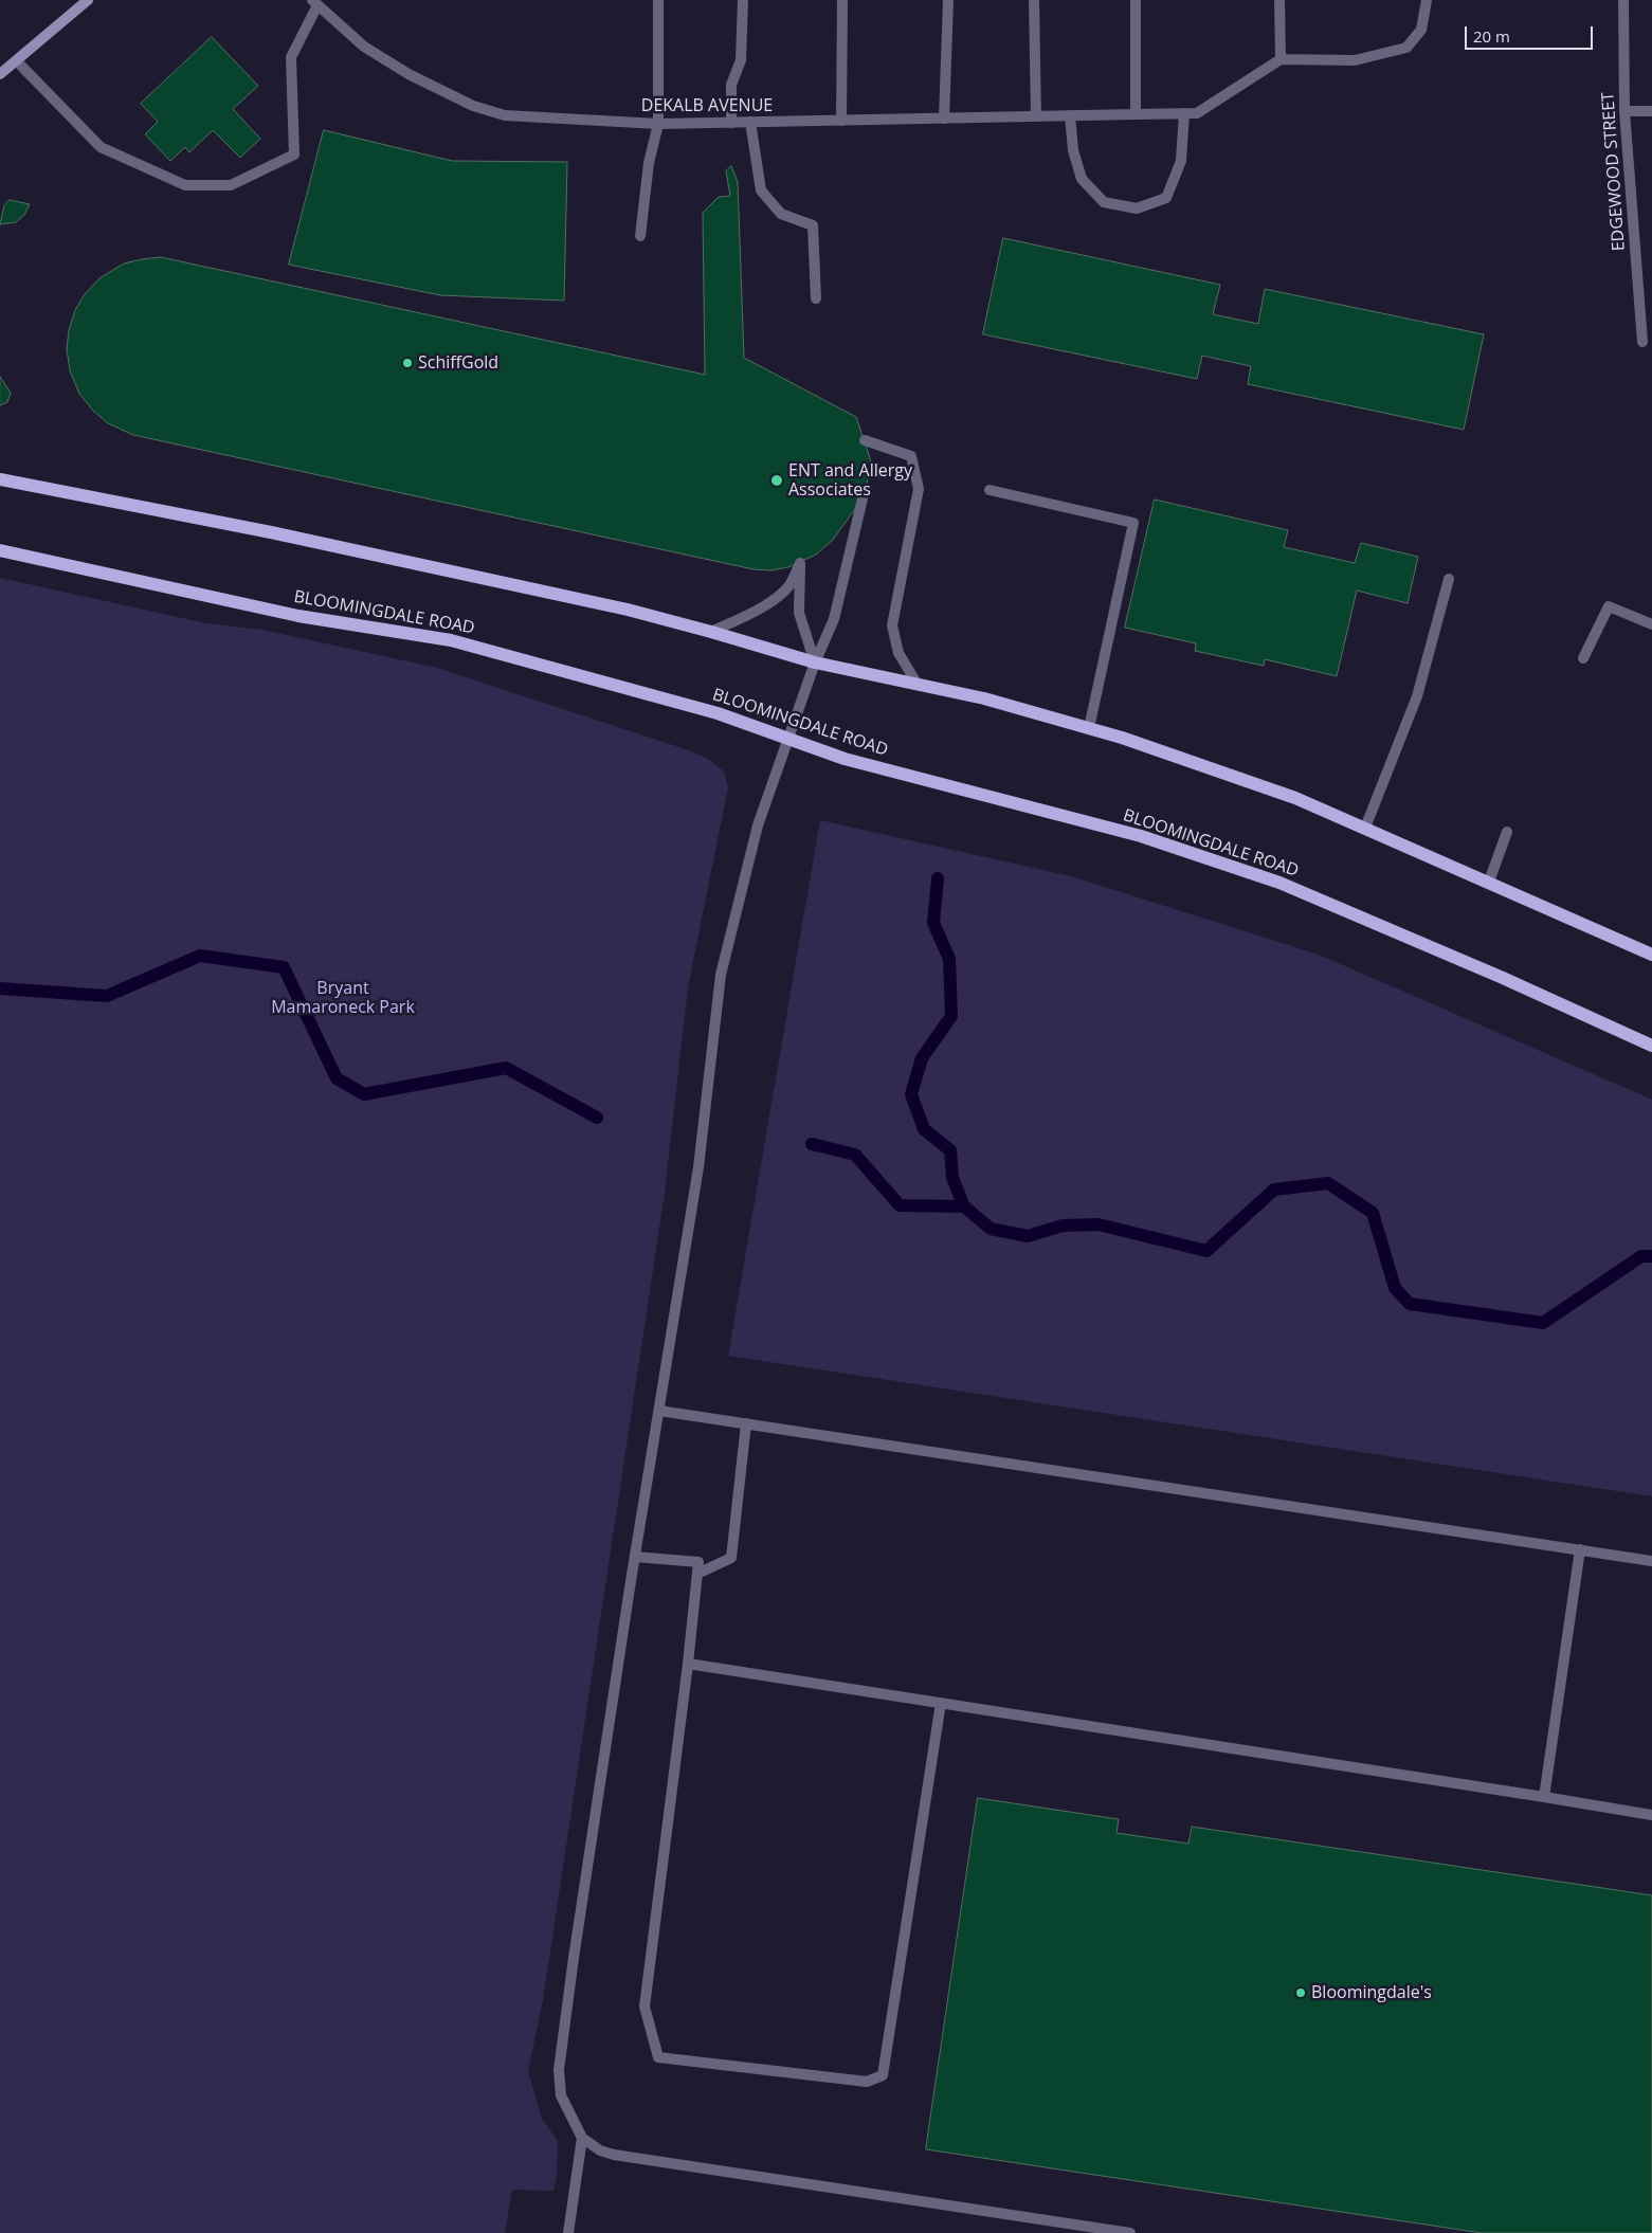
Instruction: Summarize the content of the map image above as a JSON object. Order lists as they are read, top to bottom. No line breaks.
{"streets":{"main road":["BLOOMINGDALE ROAD"],"street":["DEKALB AVENUE","EDGEWOOD STREET"]},"parks":["Bryant Mamaroneck Park"],"places":["SchiffGold","ENT and Allergy Associates","Bloomingdale's"],"scale_bar":"20 m"}
